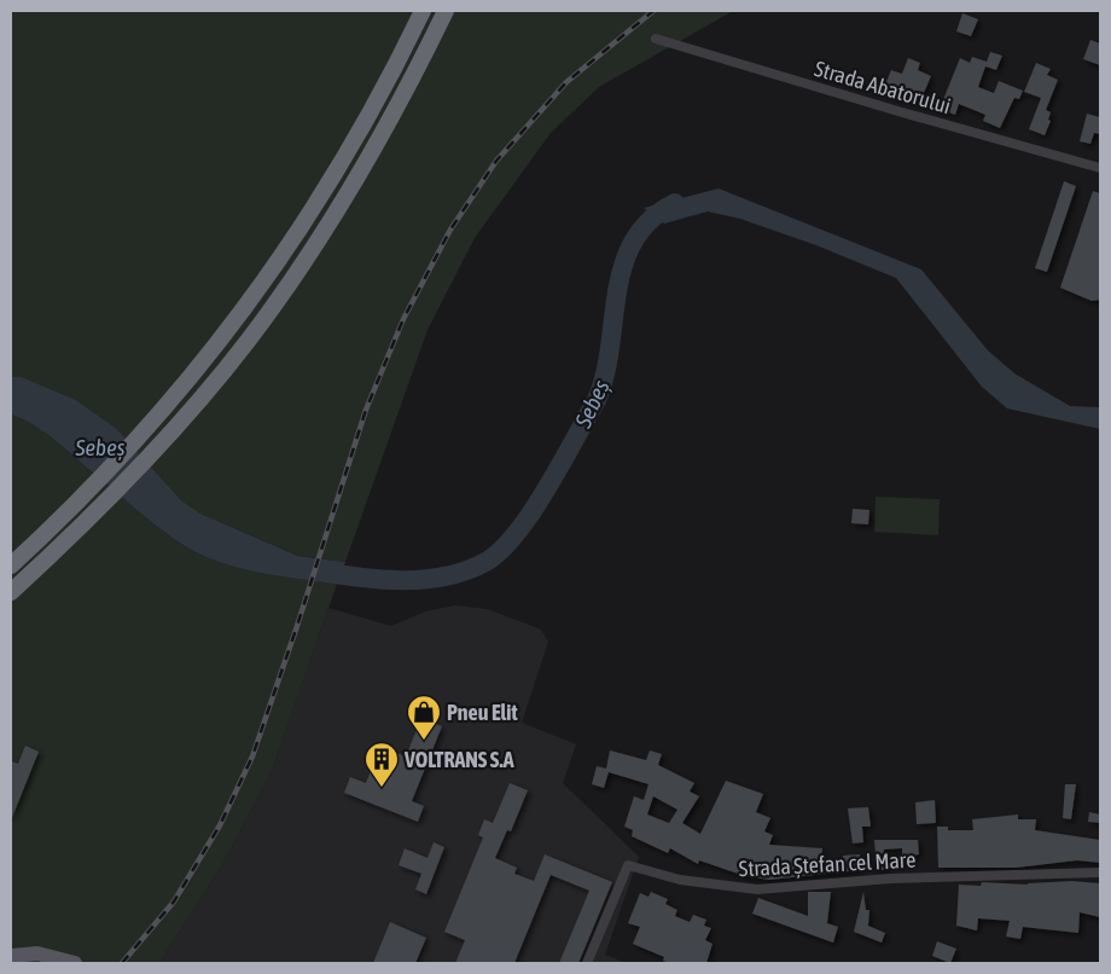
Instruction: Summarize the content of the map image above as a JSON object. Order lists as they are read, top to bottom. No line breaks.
{"streets":{"street":["Strada Abatorului","Strada Ștefan cel Mare"]},"water":["Sebeș"],"places":{"shop":["Pneu Elit"],"building":["VOLTRANS S.A"]}}
